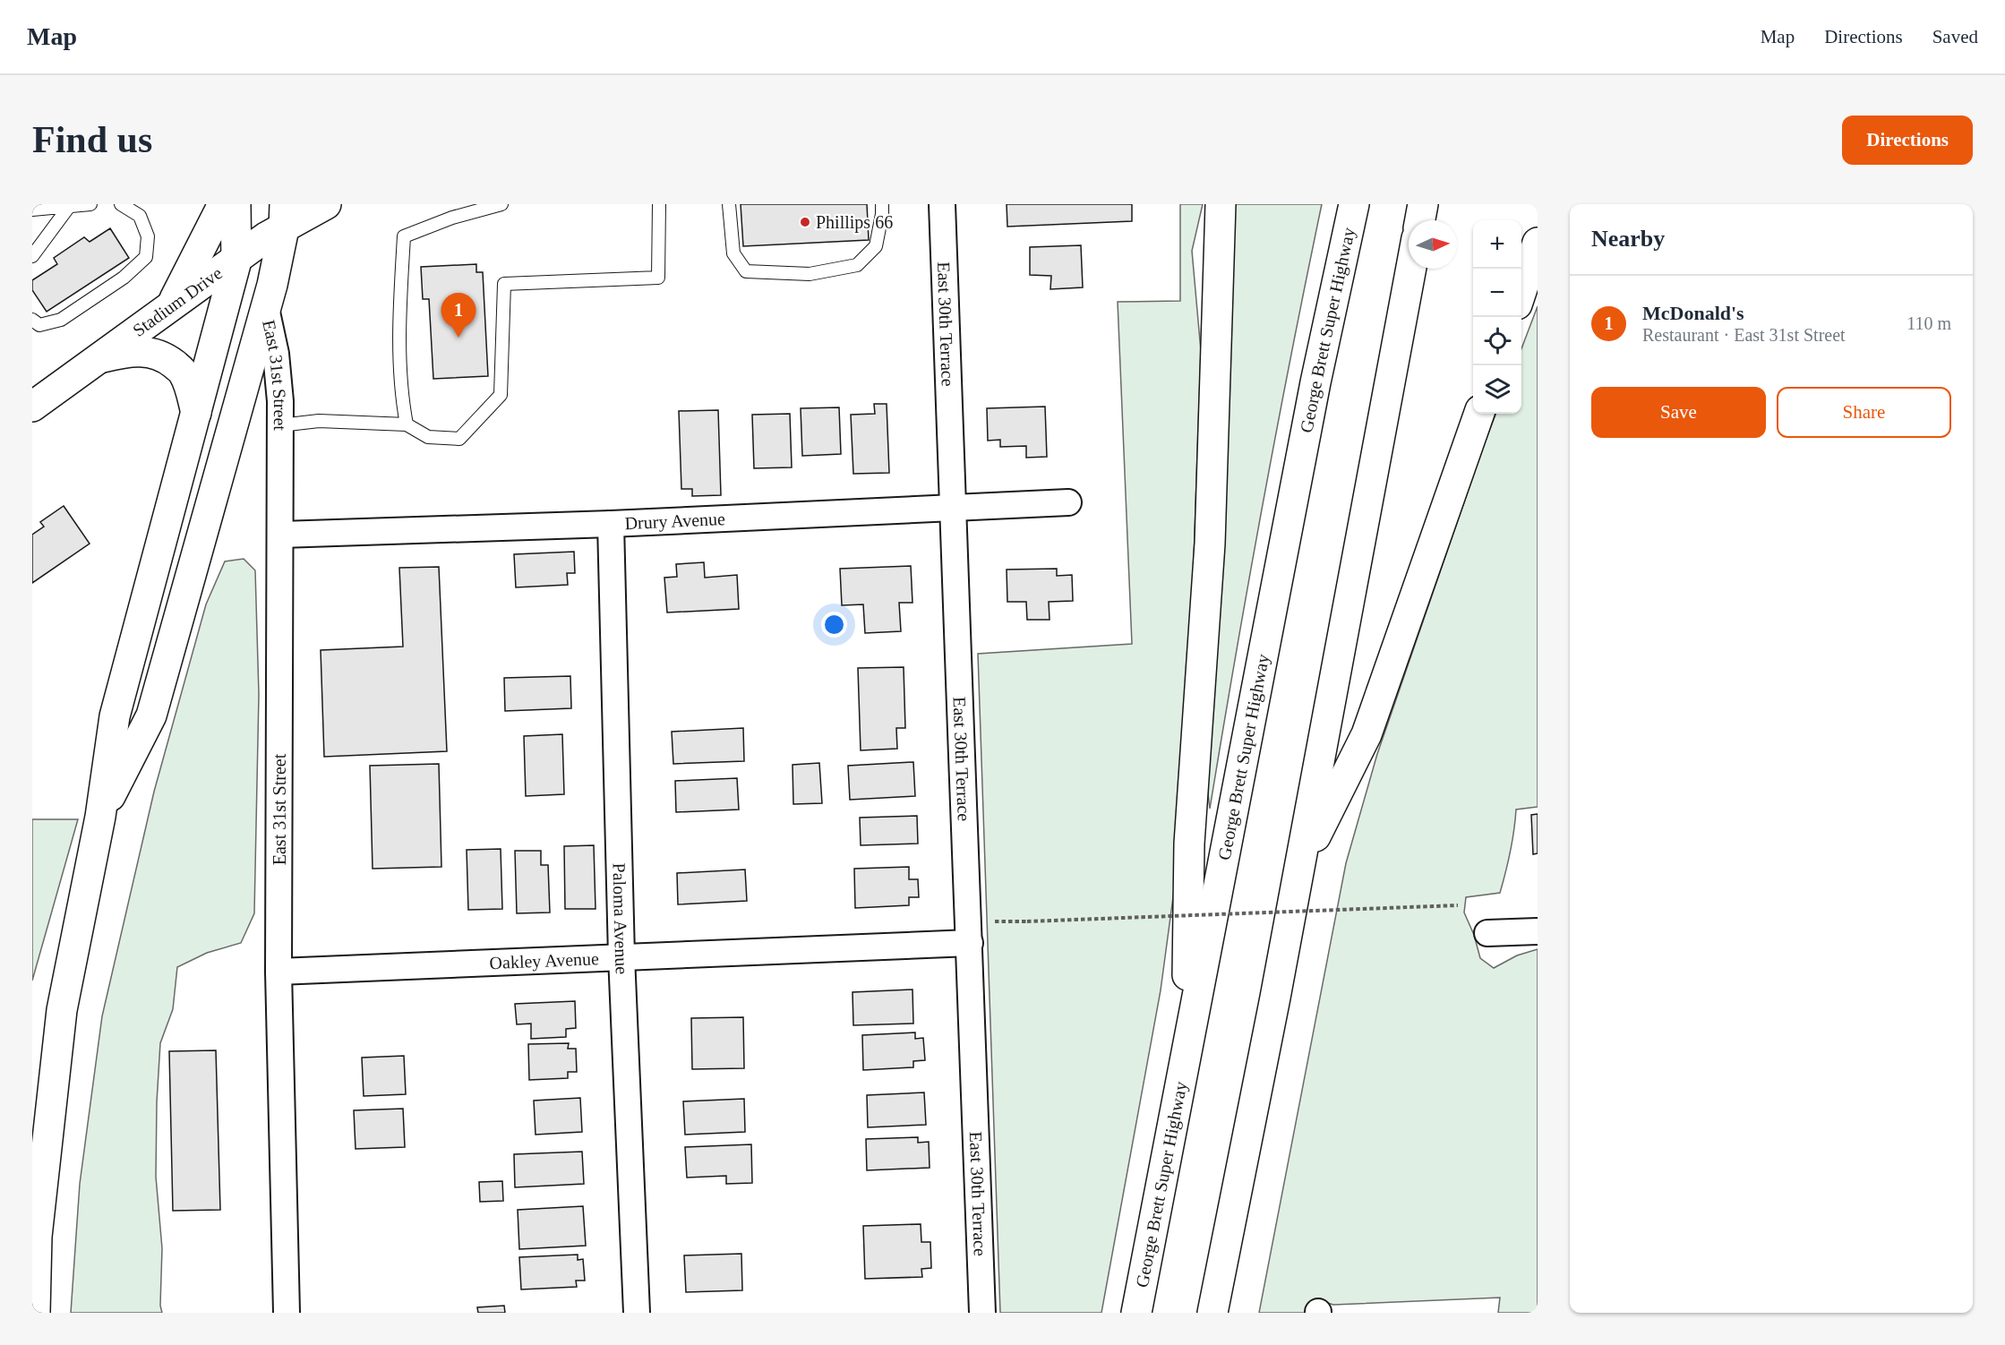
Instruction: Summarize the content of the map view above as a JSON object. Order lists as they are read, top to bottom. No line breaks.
{"streets":{"main road":["Stadium Drive","George Brett Super Highway","East 31st Street"],"street":["East 30th Terrace","Drury Avenue","Paloma Avenue","Oakley Avenue"]},"crossings":[["Stadium Drive","East 31st Street"],["East 30th Terrace","Drury Avenue"],["East 30th Terrace","Oakley Avenue"],["East 31st Street","Drury Avenue"],["East 31st Street","Oakley Avenue"],["Drury Avenue","Paloma Avenue"],["Paloma Avenue","Oakley Avenue"]],"places":["Phillips 66"],"north":"right","page":{"header":"Map","nav":["Map","Directions","Saved"],"buttons":["Directions",["Save","Share"]],"title":"Find us","heading":"Nearby","map_buttons":["+","−"],"list":[{"mark":"1","name":"McDonald's","note":"Restaurant · East 31st Street","value":"110 m"}],"pins":"1"}}
